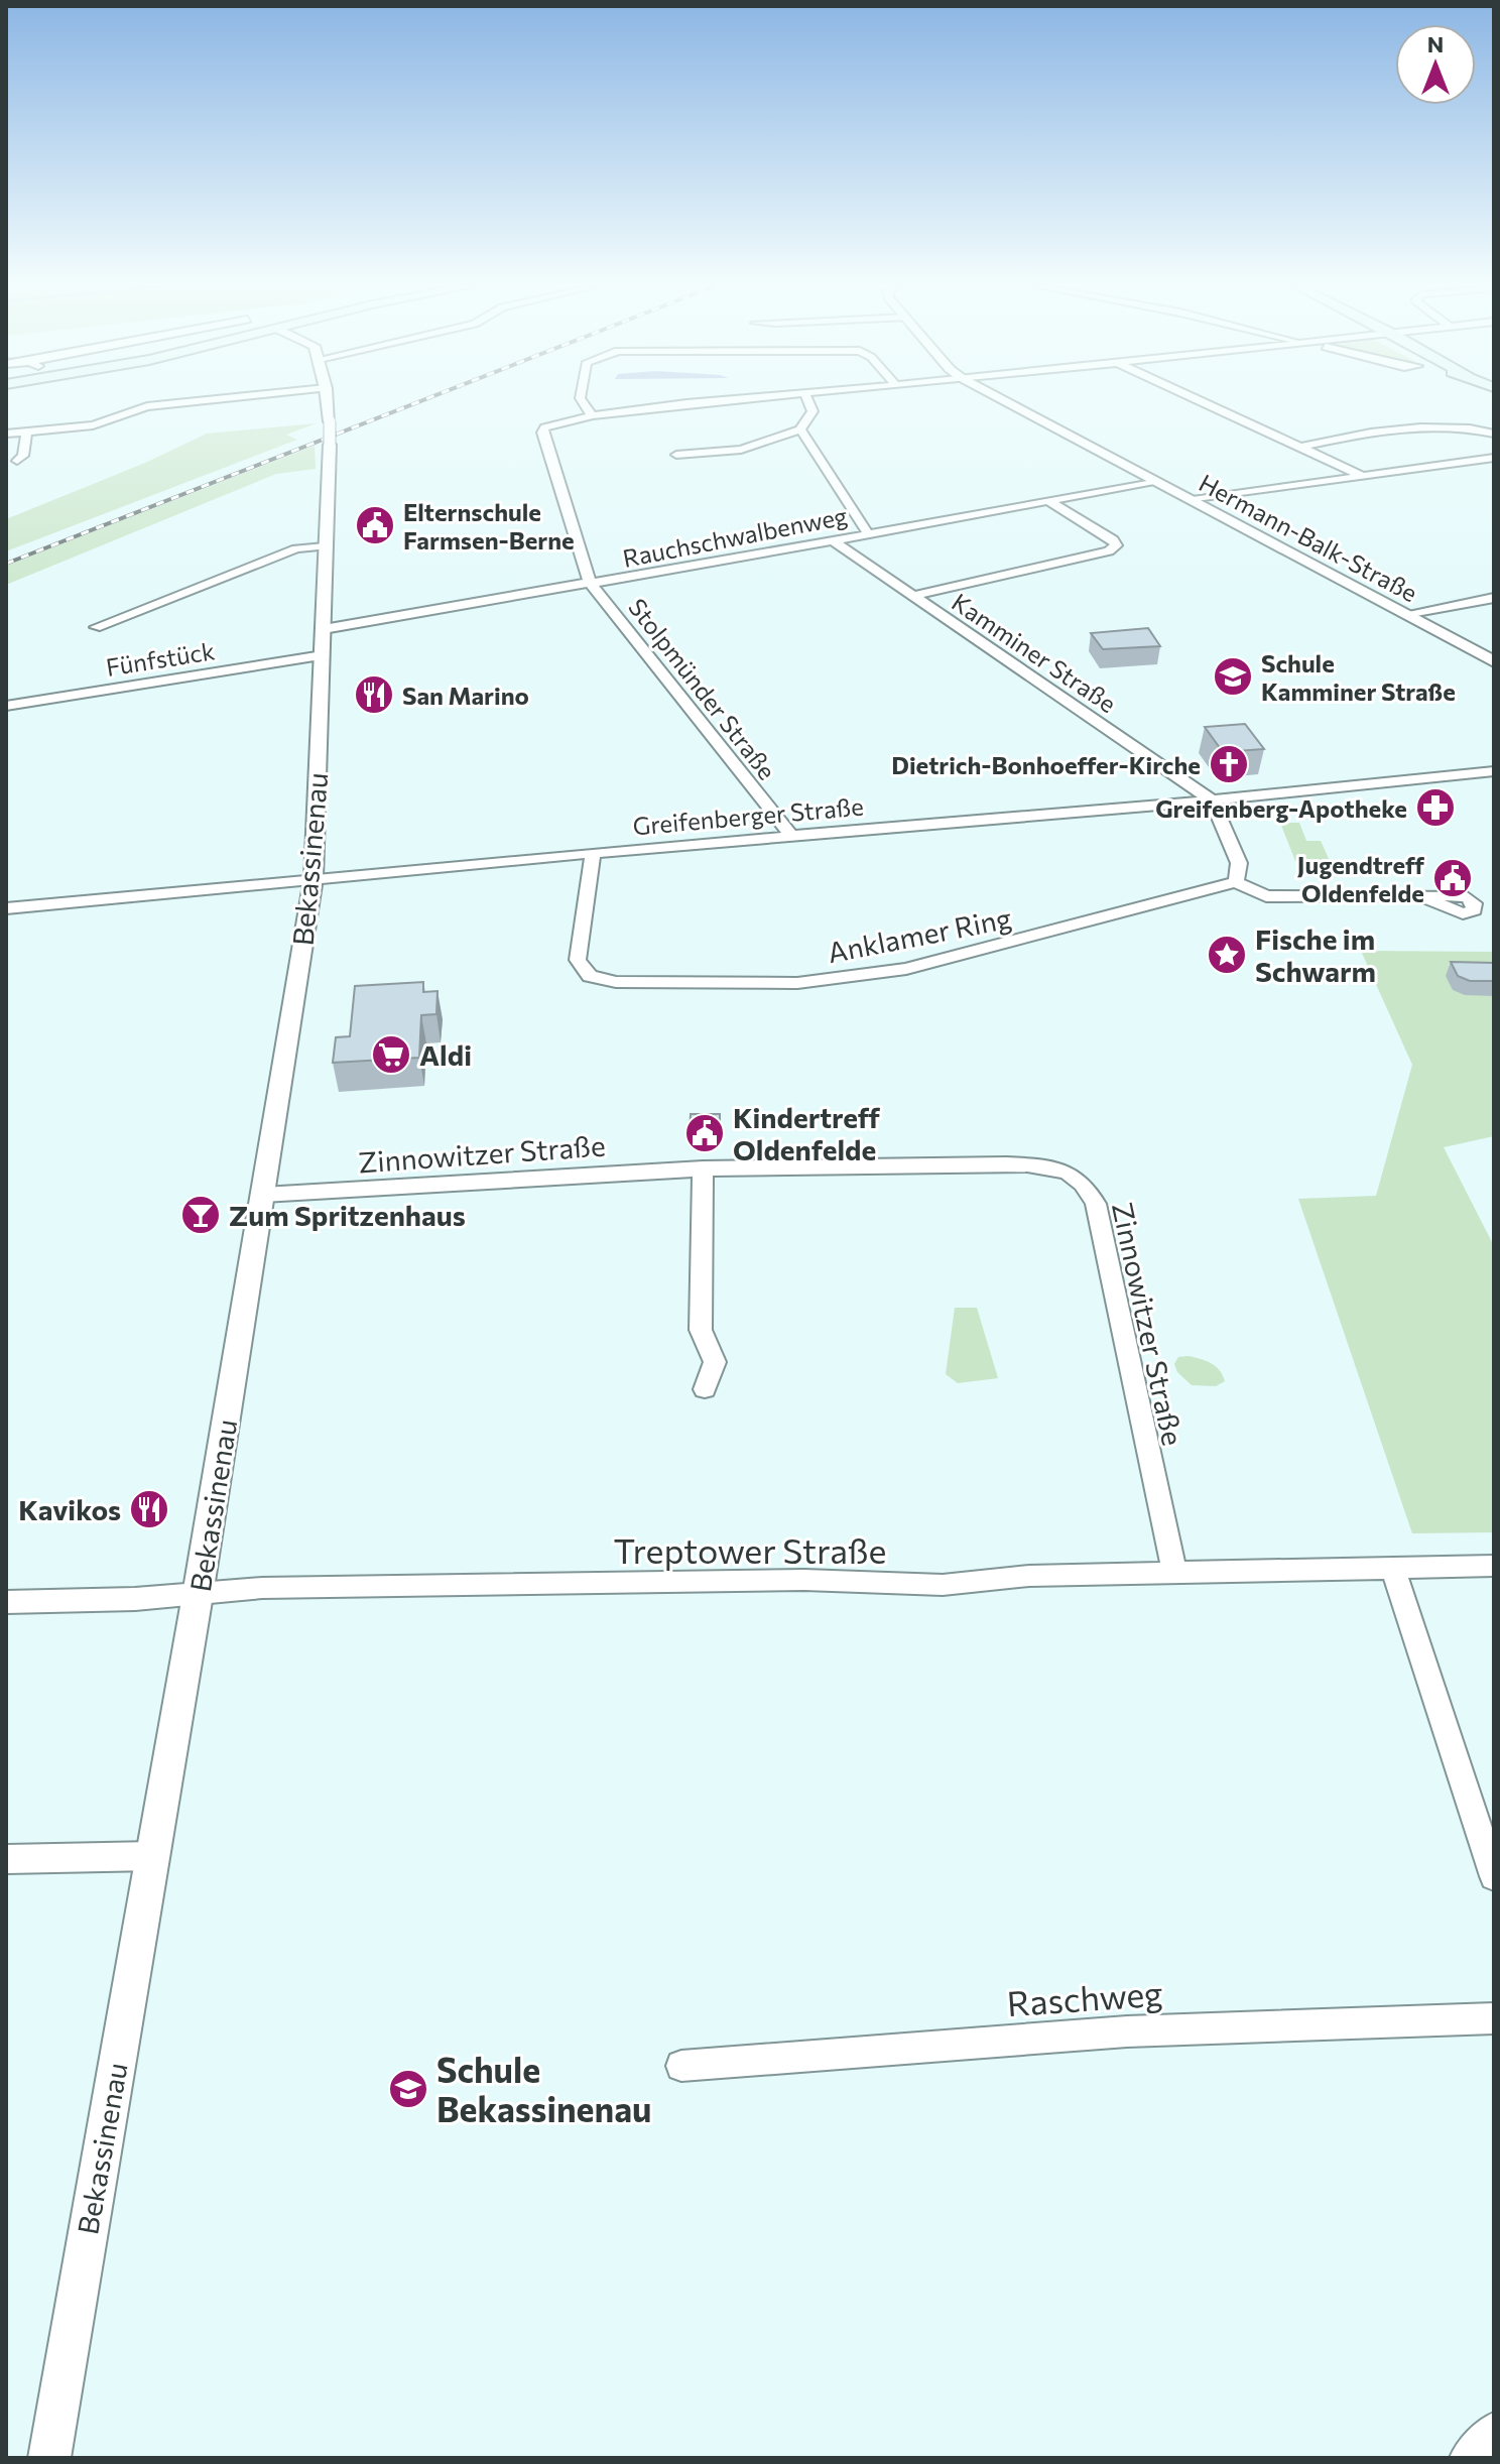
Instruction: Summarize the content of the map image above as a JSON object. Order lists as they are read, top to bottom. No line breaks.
{"streets":{"street":["Rauchschwalbenweg","Hermann-Balk-Straße","Kamminer Straße","Fünfstück","Stolpmünder Straße","Greifenberger Straße","Bekassinenau","Anklamer Ring","Zinnowitzer Straße","Treptower Straße","Raschweg"]},"crossings":[["Rauchschwalbenweg","Hermann-Balk-Straße"],["Rauchschwalbenweg","Kamminer Straße"],["Rauchschwalbenweg","Stolpmünder Straße"],["Rauchschwalbenweg","Bekassinenau"],["Kamminer Straße","Greifenberger Straße"],["Fünfstück","Bekassinenau"],["Stolpmünder Straße","Greifenberger Straße"],["Greifenberger Straße","Bekassinenau"],["Greifenberger Straße","Anklamer Ring"],["Bekassinenau","Zinnowitzer Straße"],["Bekassinenau","Treptower Straße"],["Zinnowitzer Straße","Treptower Straße"]],"places":{"public building":["Elternschule Farmsen-Berne","Jugendtreff Oldenfelde","Kindertreff Oldenfelde"],"school or university":["Schule Kamminer Straße","Schule Bekassinenau"],"restaurant":["San Marino","Kavikos"],"church":["Dietrich-Bonhoeffer-Kirche"],"pharmacy":["Greifenberg-Apotheke"],"place":["Fische im Schwarm"],"supermarket":["Aldi"],"bar":["Zum Spritzenhaus"]},"north":"top"}
